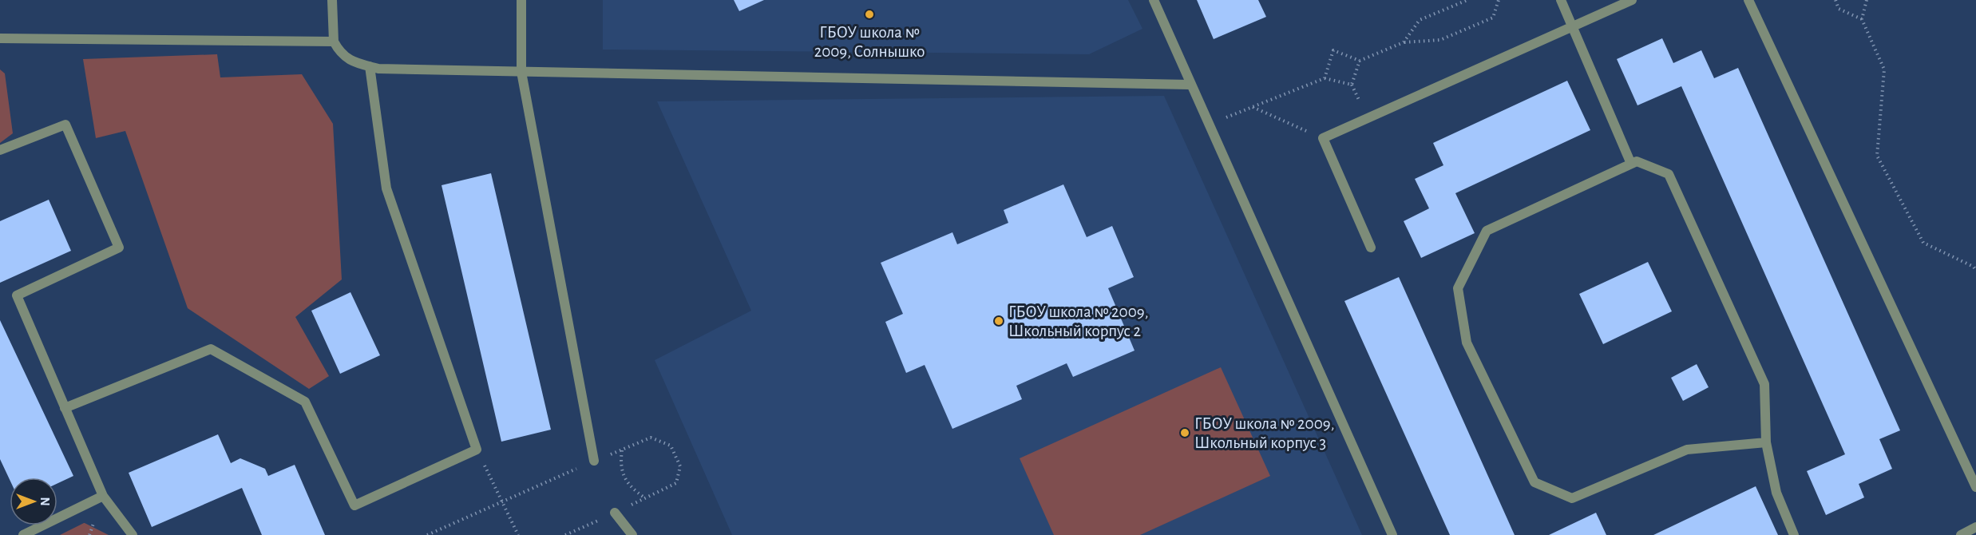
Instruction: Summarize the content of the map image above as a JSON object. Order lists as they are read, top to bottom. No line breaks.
{"places":["ГБОУ школа № 2009, Солнышко","ГБОУ школа № 2009, Школьный корпус 2","ГБОУ школа № 2009, Школьный корпус 3"],"north":"right"}
